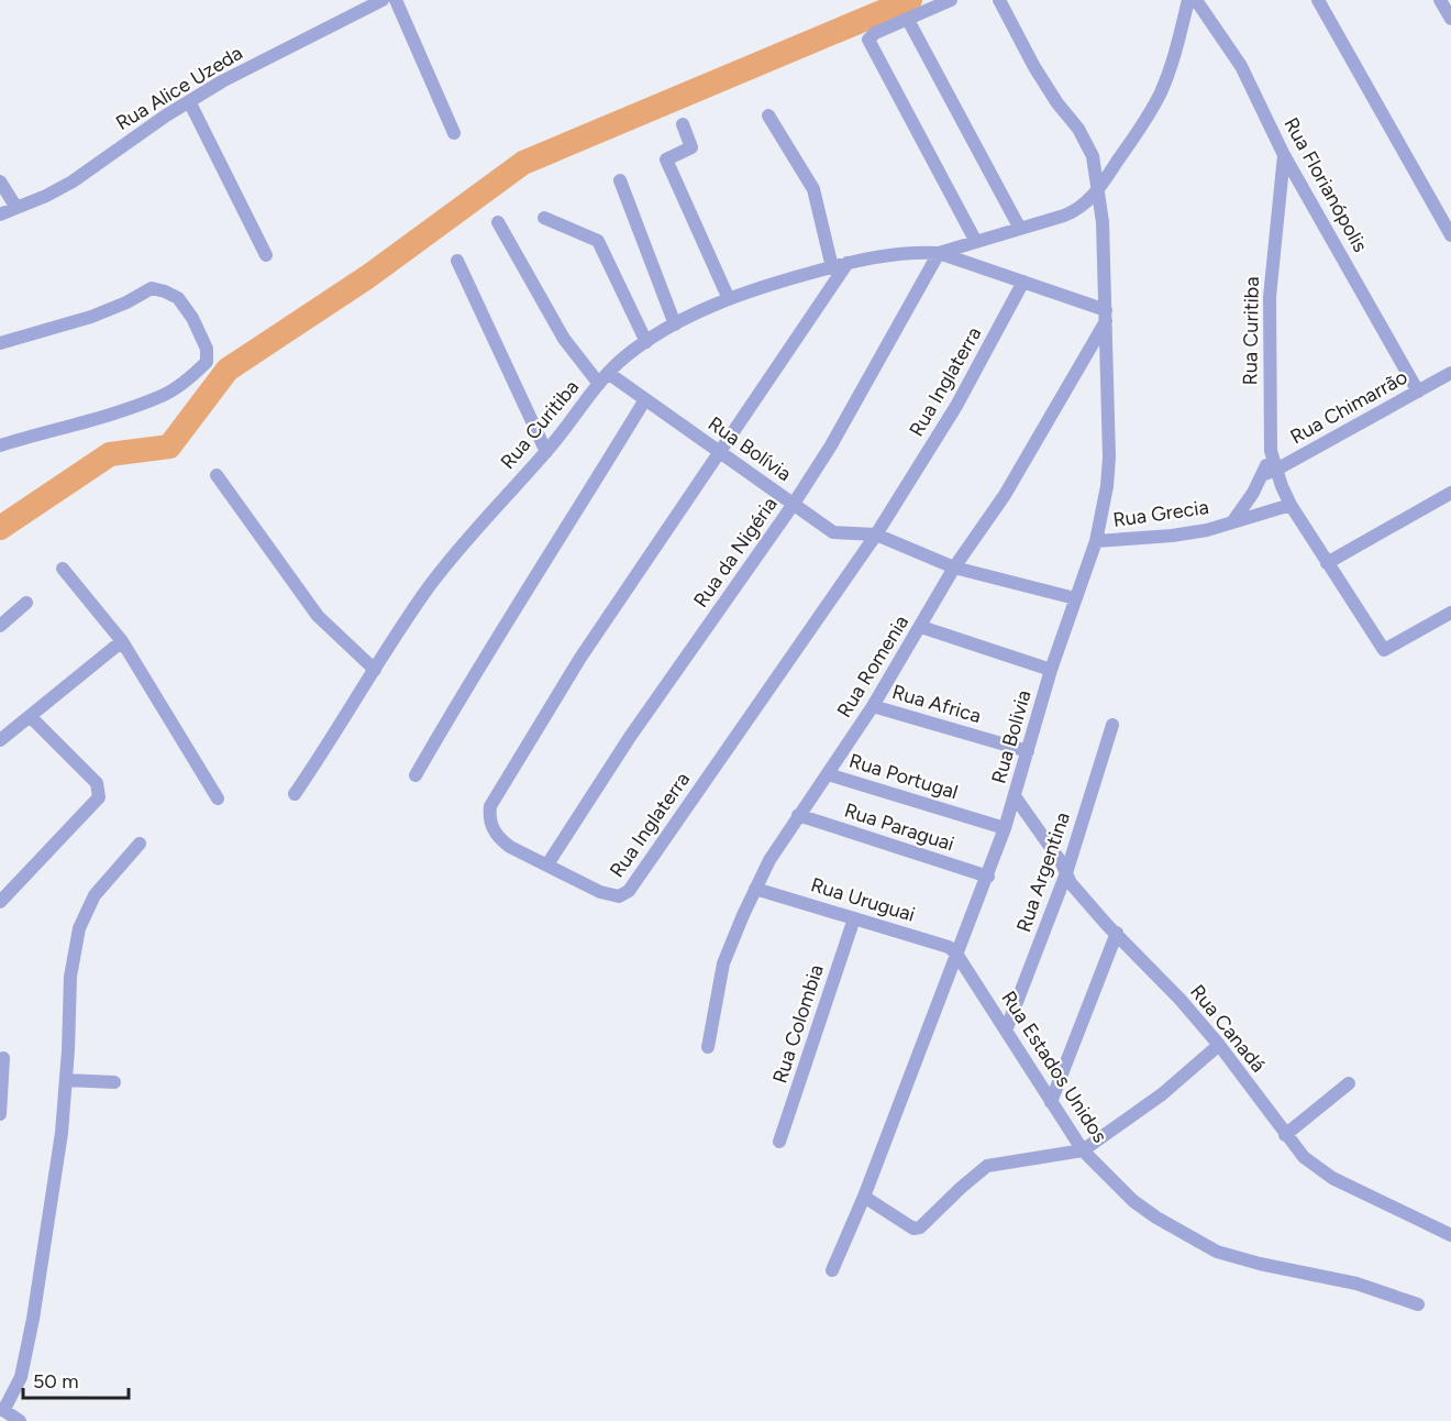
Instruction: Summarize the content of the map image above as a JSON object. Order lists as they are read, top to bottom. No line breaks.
{"streets":{"street":["Rua Alice Uzeda","Rua Florianópolis","Rua Curitiba","Rua Inglaterra","Rua Chimarrão","Rua Bolívia","Rua Grecia","Rua da Nigéria","Rua Romenia","Rua Africa","Rua Bolivia","Rua Portugal","Rua Paraguai","Rua Argentina","Rua Uruguai","Rua Colombia","Rua Canadá","Rua Estados Unidos"]},"crossings":[["Rua Florianópolis","Rua Curitiba"],["Rua Florianópolis","Rua Chimarrão"],["Rua Curitiba","Rua Inglaterra"],["Rua Curitiba","Rua Bolívia"],["Rua Curitiba","Rua Grecia"],["Rua Curitiba","Rua da Nigéria"],["Rua Inglaterra","Rua Bolívia"],["Rua Inglaterra","Rua da Nigéria"],["Rua Chimarrão","Rua Grecia"],["Rua Bolívia","Rua da Nigéria"],["Rua Bolívia","Rua Romenia"],["Rua Bolívia","Rua Bolivia"],["Rua Grecia","Rua Bolivia"],["Rua Romenia","Rua Africa"],["Rua Romenia","Rua Bolivia"],["Rua Romenia","Rua Portugal"],["Rua Romenia","Rua Paraguai"],["Rua Romenia","Rua Uruguai"],["Rua Africa","Rua Bolivia"],["Rua Bolivia","Rua Portugal"],["Rua Bolivia","Rua Paraguai"],["Rua Bolivia","Rua Uruguai"],["Rua Bolivia","Rua Canadá"],["Rua Bolivia","Rua Estados Unidos"],["Rua Argentina","Rua Canadá"],["Rua Argentina","Rua Estados Unidos"],["Rua Uruguai","Rua Colombia"],["Rua Uruguai","Rua Estados Unidos"]],"scale_bar":"50 m"}
